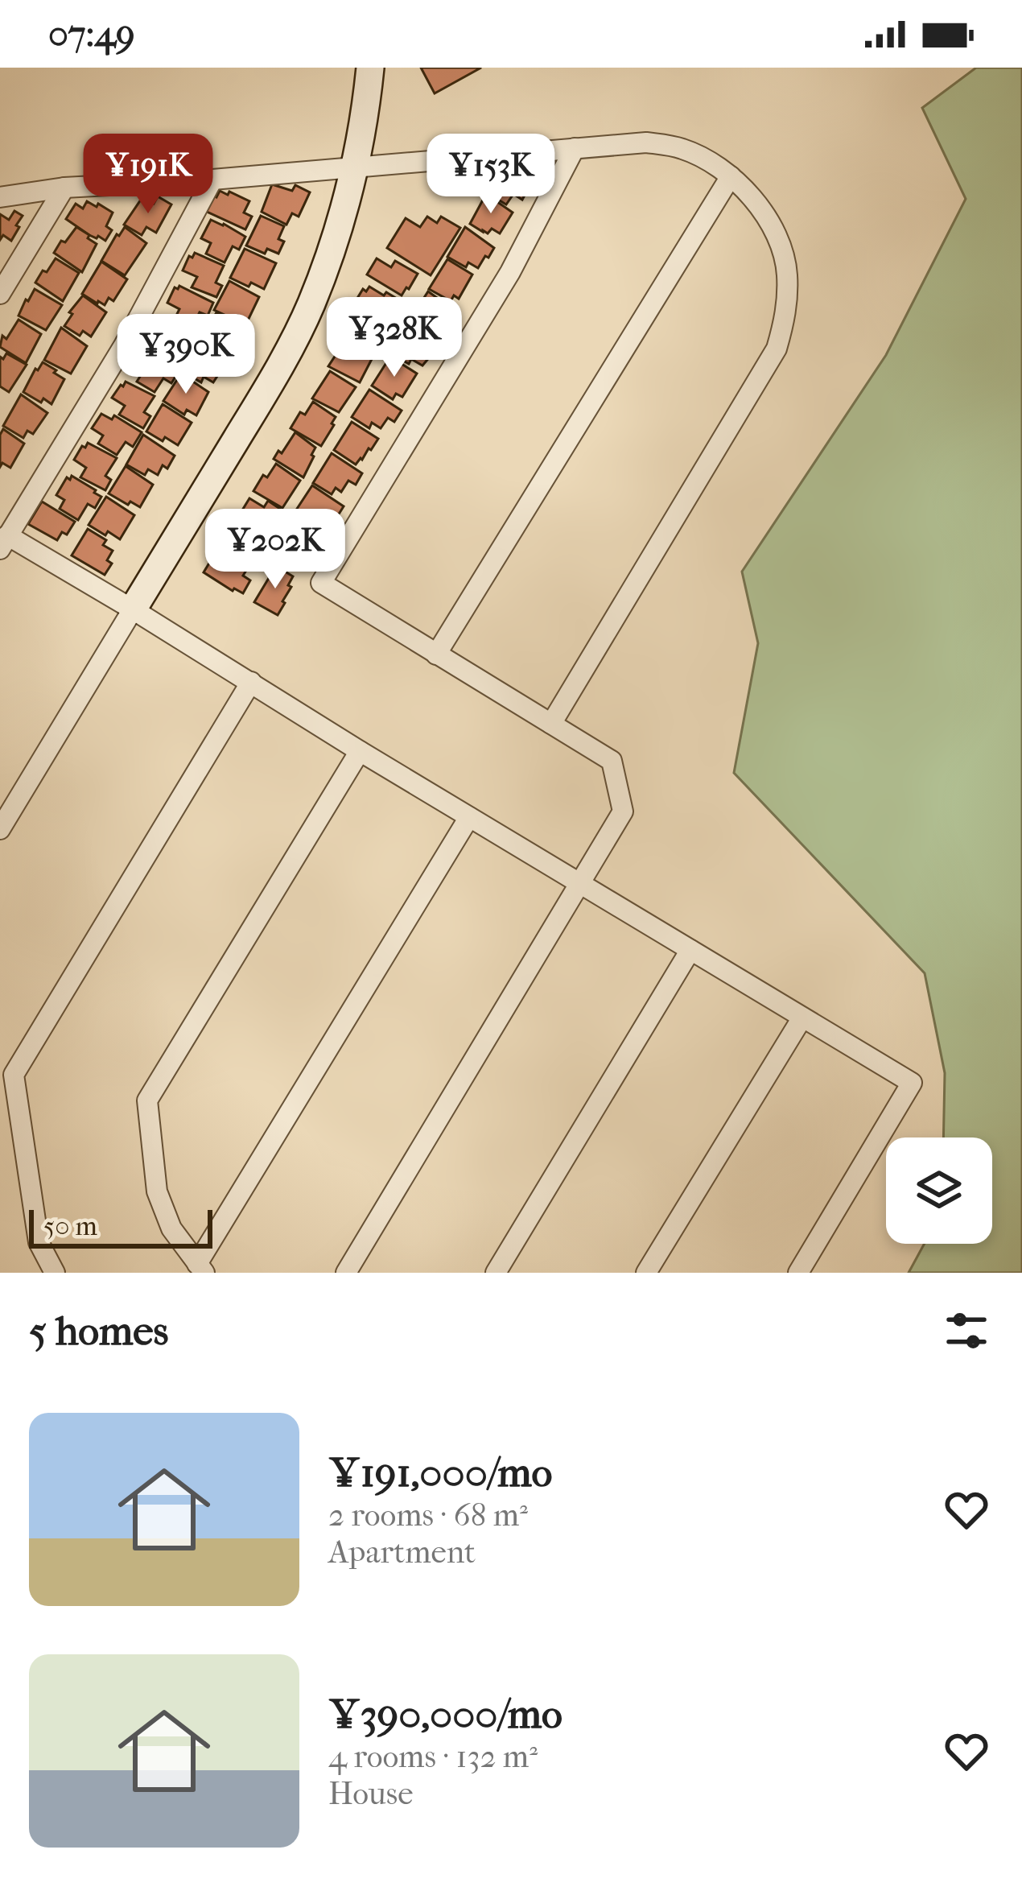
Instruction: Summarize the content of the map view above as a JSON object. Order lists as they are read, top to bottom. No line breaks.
{"scale_bar":"50 m","page":{"status":"07:49","price":["¥191K","¥153K","¥328K","¥390K","¥202K"],"scale":"50 m","heading":"5 homes","list":[{"name":"¥191,000/mo","note":"2 rooms · 68 m² · Apartment"},{"name":"¥390,000/mo","note":"4 rooms · 132 m² · House"}]}}
